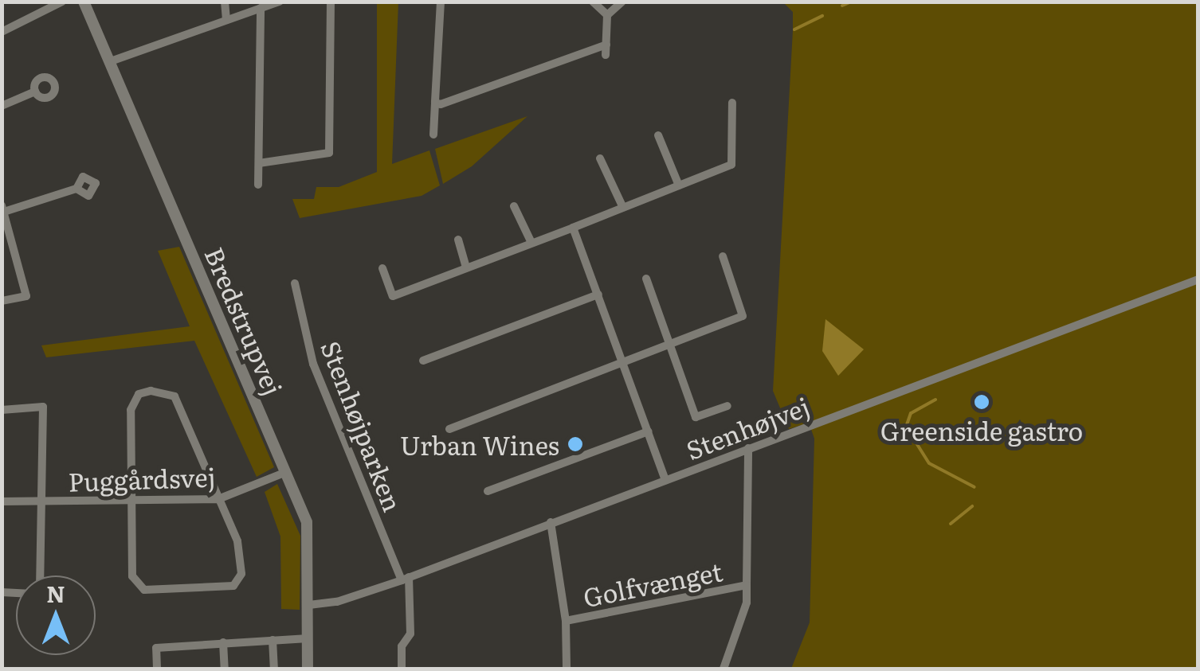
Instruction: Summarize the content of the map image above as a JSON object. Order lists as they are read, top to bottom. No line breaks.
{"streets":{"street":["Bredstrupvej","Stenhøjparken","Stenhøjvej","Puggårdsvej","Golfvænget"]},"crossings":[["Bredstrupvej","Stenhøjvej"],["Bredstrupvej","Puggårdsvej"],["Stenhøjparken","Stenhøjvej"],["Stenhøjvej","Golfvænget"]],"places":["Greenside gastro","Urban Wines"],"north":"top"}
